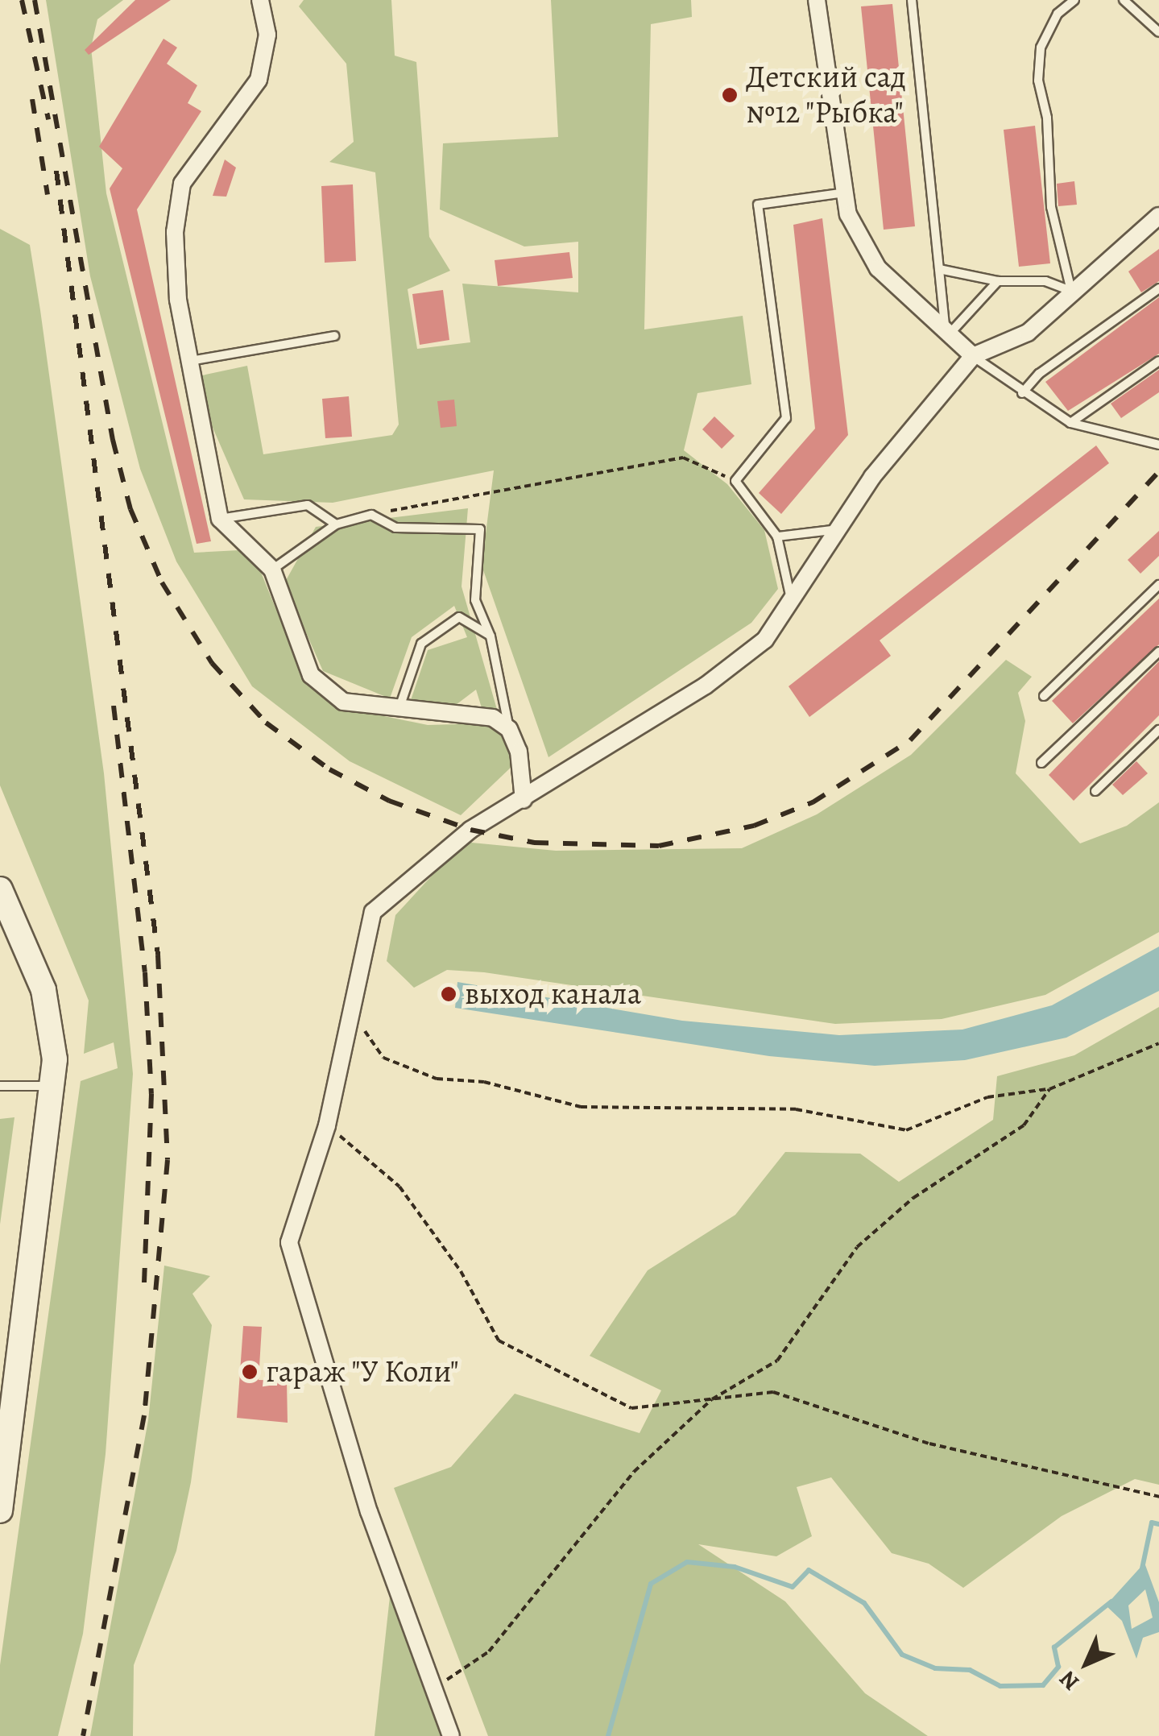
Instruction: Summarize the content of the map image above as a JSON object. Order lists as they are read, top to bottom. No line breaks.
{"places":["Детский сад №12 \"Рыбка\"","выход канала","гараж \"У Коли\""],"north":"bottom left"}
